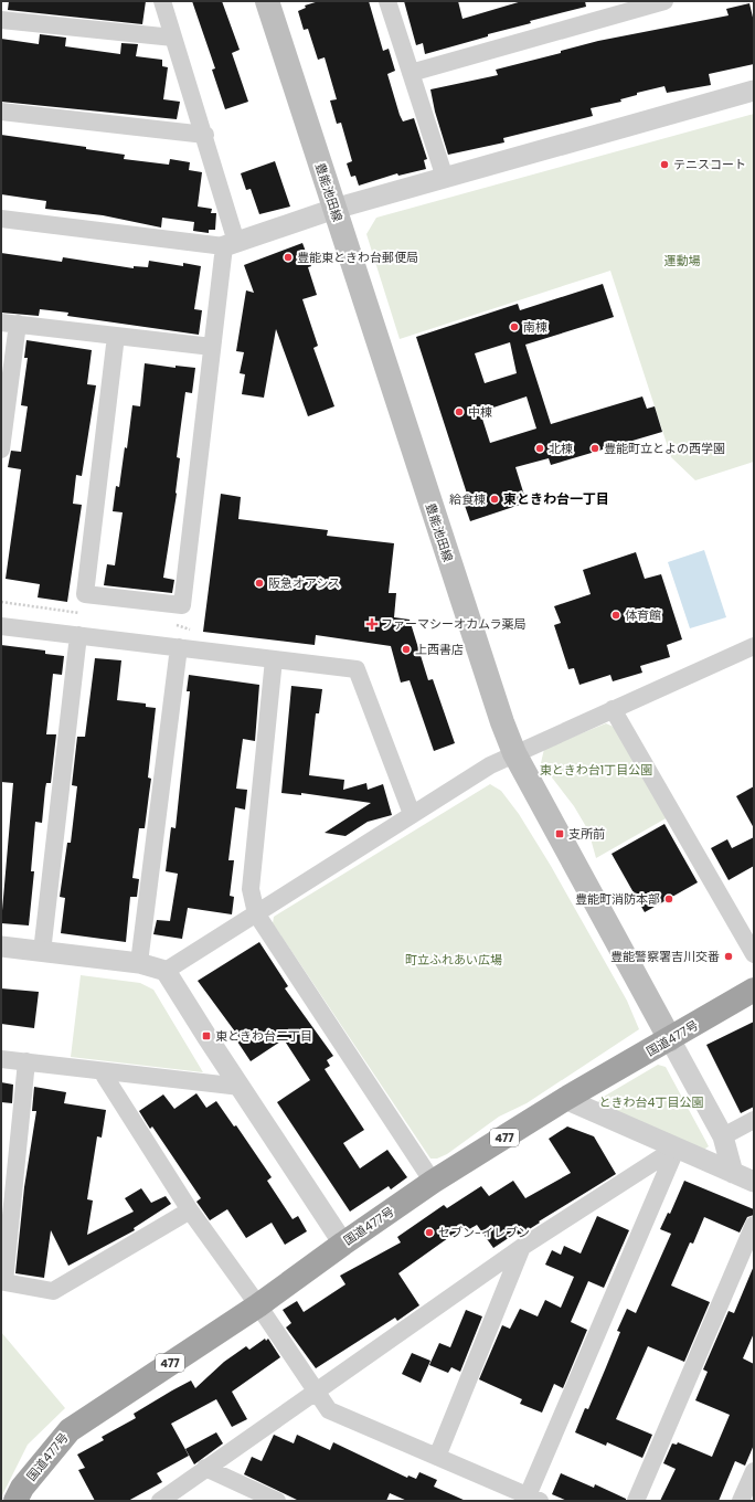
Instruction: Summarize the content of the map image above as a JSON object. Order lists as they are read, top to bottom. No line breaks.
{"streets":{"highway":["国道477号","477"],"main road":["豊能池田線"]},"crossings":[["豊能池田線","国道477号"]],"districts":["東ときわ台一丁目"],"parks":["運動場","東ときわ台1丁目公園","町立ふれあい広場","ときわ台4丁目公園"],"places":{"other":["テニスコート","豊能東ときわ台郵便局","南棟","中棟","北棟","豊能町立とよの西学園","給食棟","阪急オアシス","体育館","上西書店","豊能町消防本部","豊能警察署吉川交番","セブン-イレブン"],"health":["ファーマシーオカムラ薬局"],"transit":["支所前","東ときわ台二丁目"]}}
